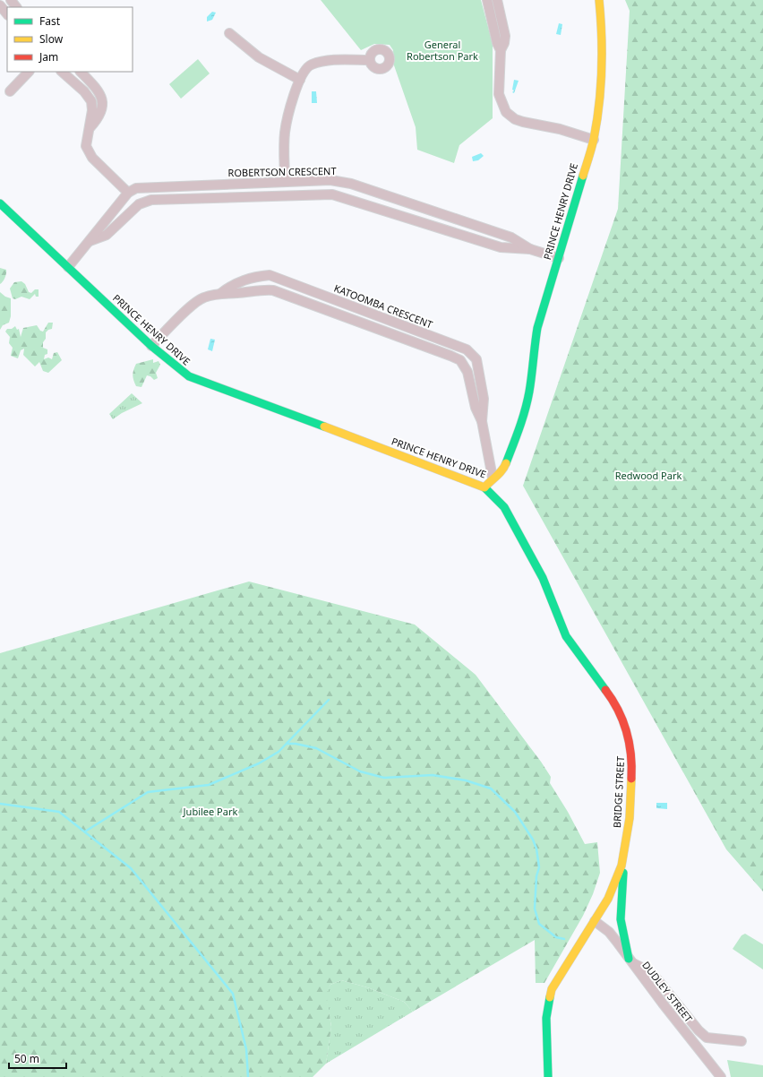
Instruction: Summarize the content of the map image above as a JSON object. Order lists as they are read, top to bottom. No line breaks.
{"streets":{"street":["ROBERTSON CRESCENT","PRINCE HENRY DRIVE","KATOOMBA CRESCENT","BRIDGE STREET","DUDLEY STREET"]},"crossings":[["ROBERTSON CRESCENT","PRINCE HENRY DRIVE"],["PRINCE HENRY DRIVE","KATOOMBA CRESCENT"],["PRINCE HENRY DRIVE","BRIDGE STREET"],["BRIDGE STREET","DUDLEY STREET"]],"parks":["General Robertson Park","Redwood Park","Jubilee Park"],"legend":["Fast","Slow","Jam"],"scale_bar":"50 m"}
